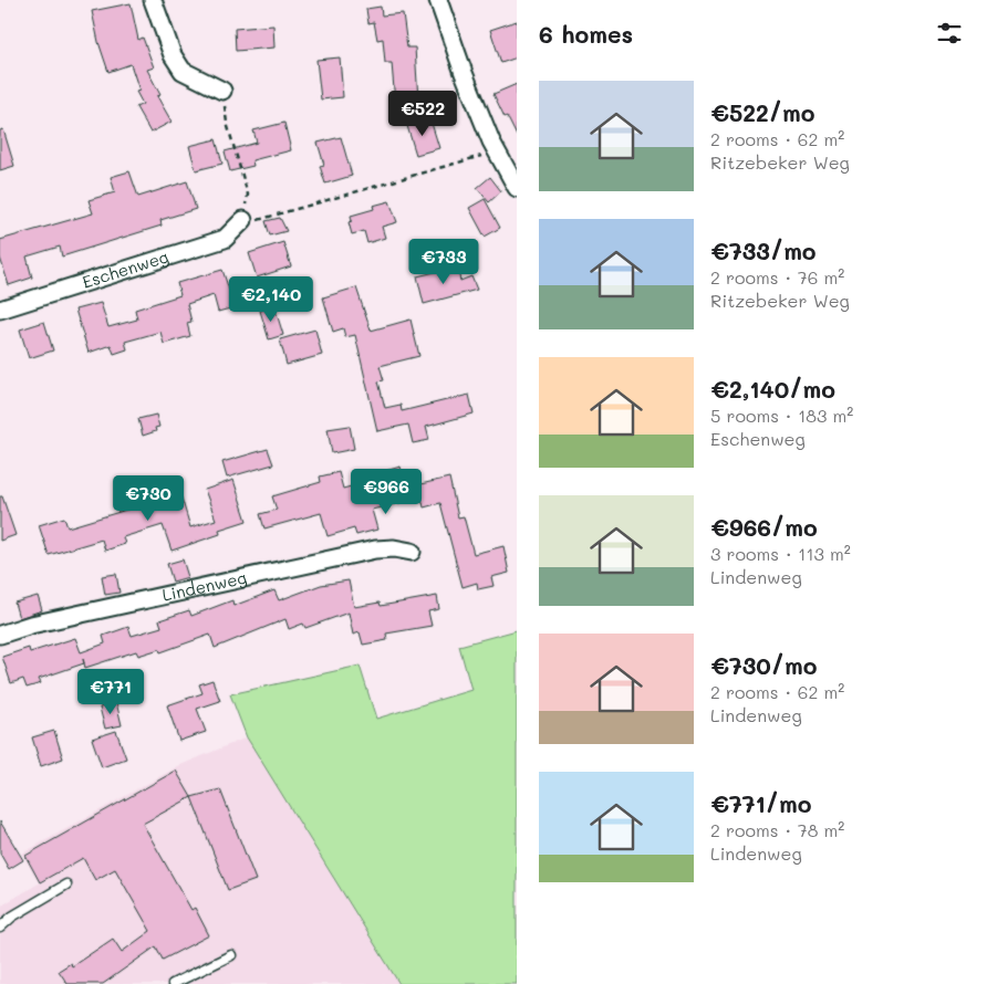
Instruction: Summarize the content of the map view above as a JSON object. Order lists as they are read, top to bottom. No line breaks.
{"streets":{"street":["Eschenweg","Lindenweg"]},"page":{"heading":"6 homes","list":[{"name":"€522/mo","note":"2 rooms · 62 m² · Ritzebeker Weg"},{"name":"€733/mo","note":"2 rooms · 76 m² · Ritzebeker Weg"},{"name":"€2,140/mo","note":"5 rooms · 183 m² · Eschenweg"},{"name":"€966/mo","note":"3 rooms · 113 m² · Lindenweg"},{"name":"€730/mo","note":"2 rooms · 62 m² · Lindenweg"},{"name":"€771/mo","note":"2 rooms · 78 m² · Lindenweg"}],"price":["€522","€733","€2,140","€966","€730","€771"]}}
